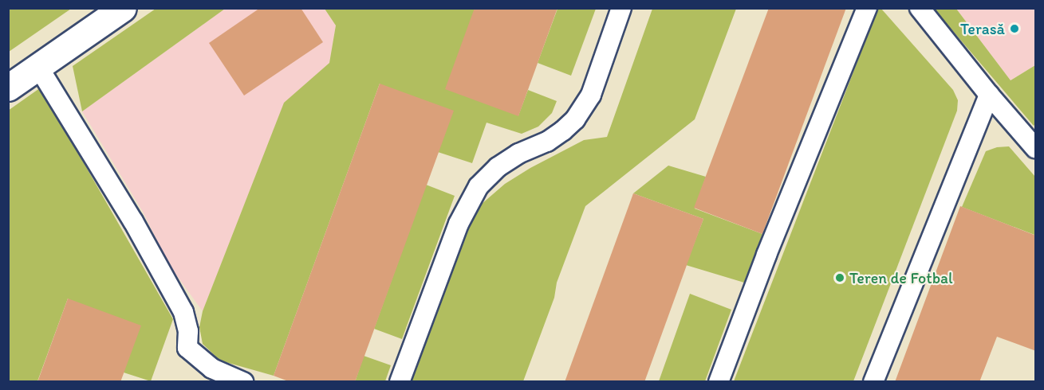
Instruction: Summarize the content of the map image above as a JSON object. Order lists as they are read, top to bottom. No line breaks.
{"places":["Terasă","Teren de Fotbal"]}
